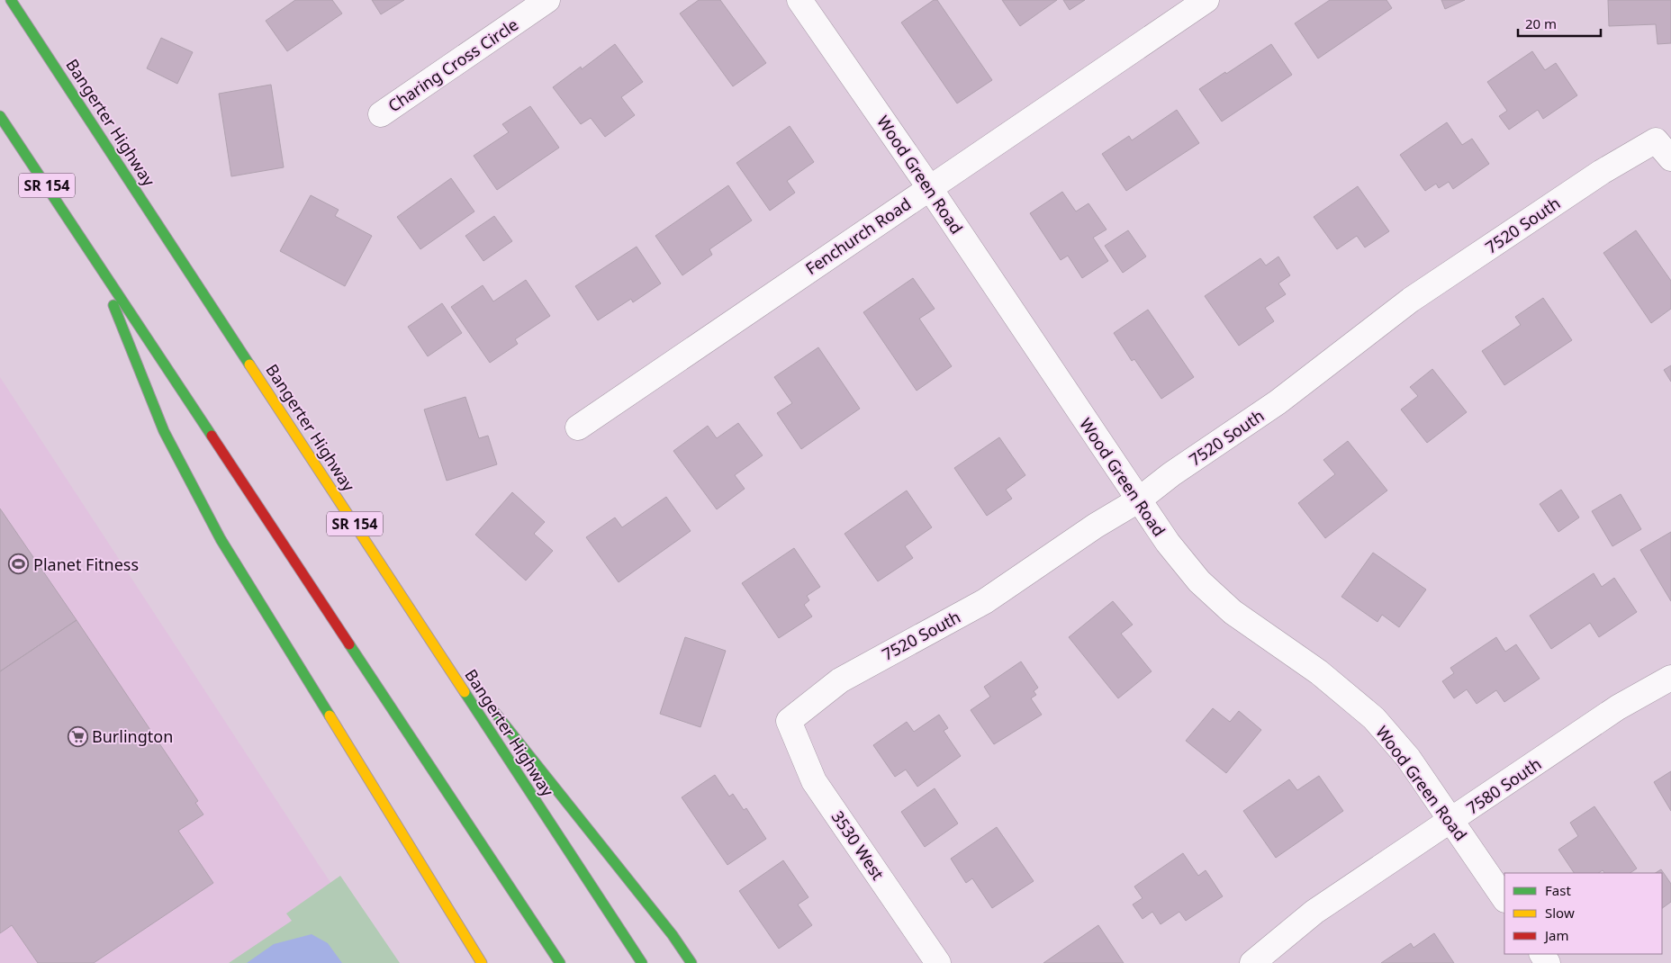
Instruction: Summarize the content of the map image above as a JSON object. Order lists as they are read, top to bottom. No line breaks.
{"streets":{"highway":["Bangerter Highway","SR 154"],"street":["Charing Cross Circle","Wood Green Road","7520 South","Fenchurch Road","7580 South","3530 West"]},"crossings":[["Wood Green Road","7520 South"],["Wood Green Road","Fenchurch Road"],["Wood Green Road","7580 South"],["7520 South","3530 West"]],"places":{"sports":["Planet Fitness"],"supermarket":["Burlington"]},"legend":["Fast","Slow","Jam"],"scale_bar":"20 m"}
